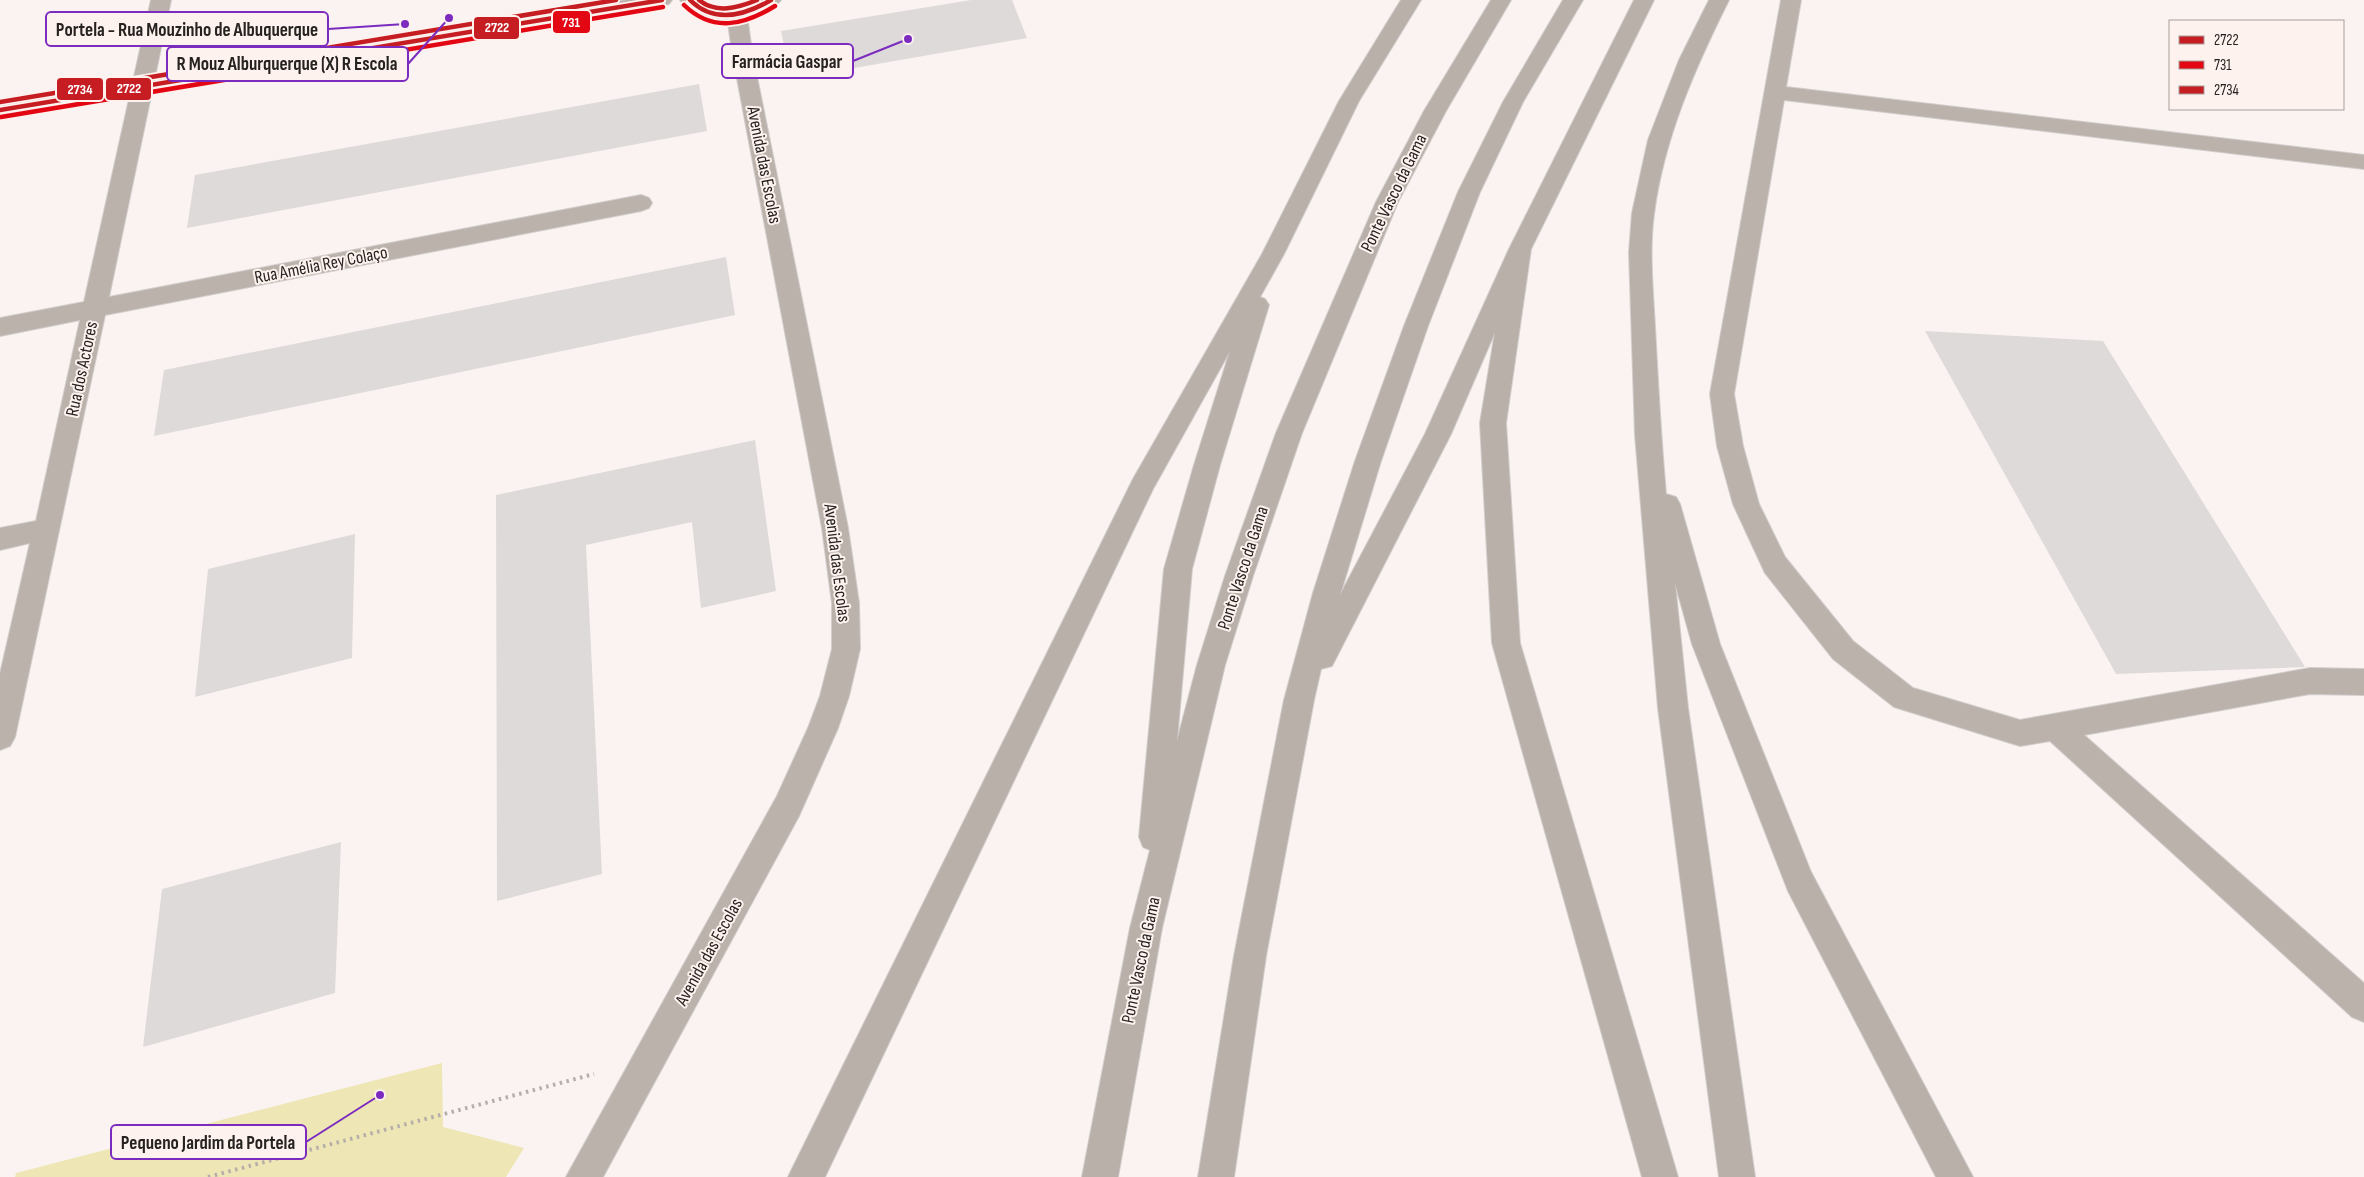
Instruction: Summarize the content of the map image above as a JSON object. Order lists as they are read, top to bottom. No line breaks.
{"streets":{"highway":["Ponte Vasco da Gama"],"street":["Avenida das Escolas","Rua Amélia Rey Colaço","Rua dos Actores"]},"crossings":[["Rua Amélia Rey Colaço","Rua dos Actores"]],"places":["R Mouz Alburquerque (X) R Escola","Portela - Rua Mouzinho de Albuquerque","Farmácia Gaspar","Pequeno Jardim da Portela"],"lines":["transit line 2722","transit line 2734","transit line 731"],"legend":["2722","731","2734"]}
